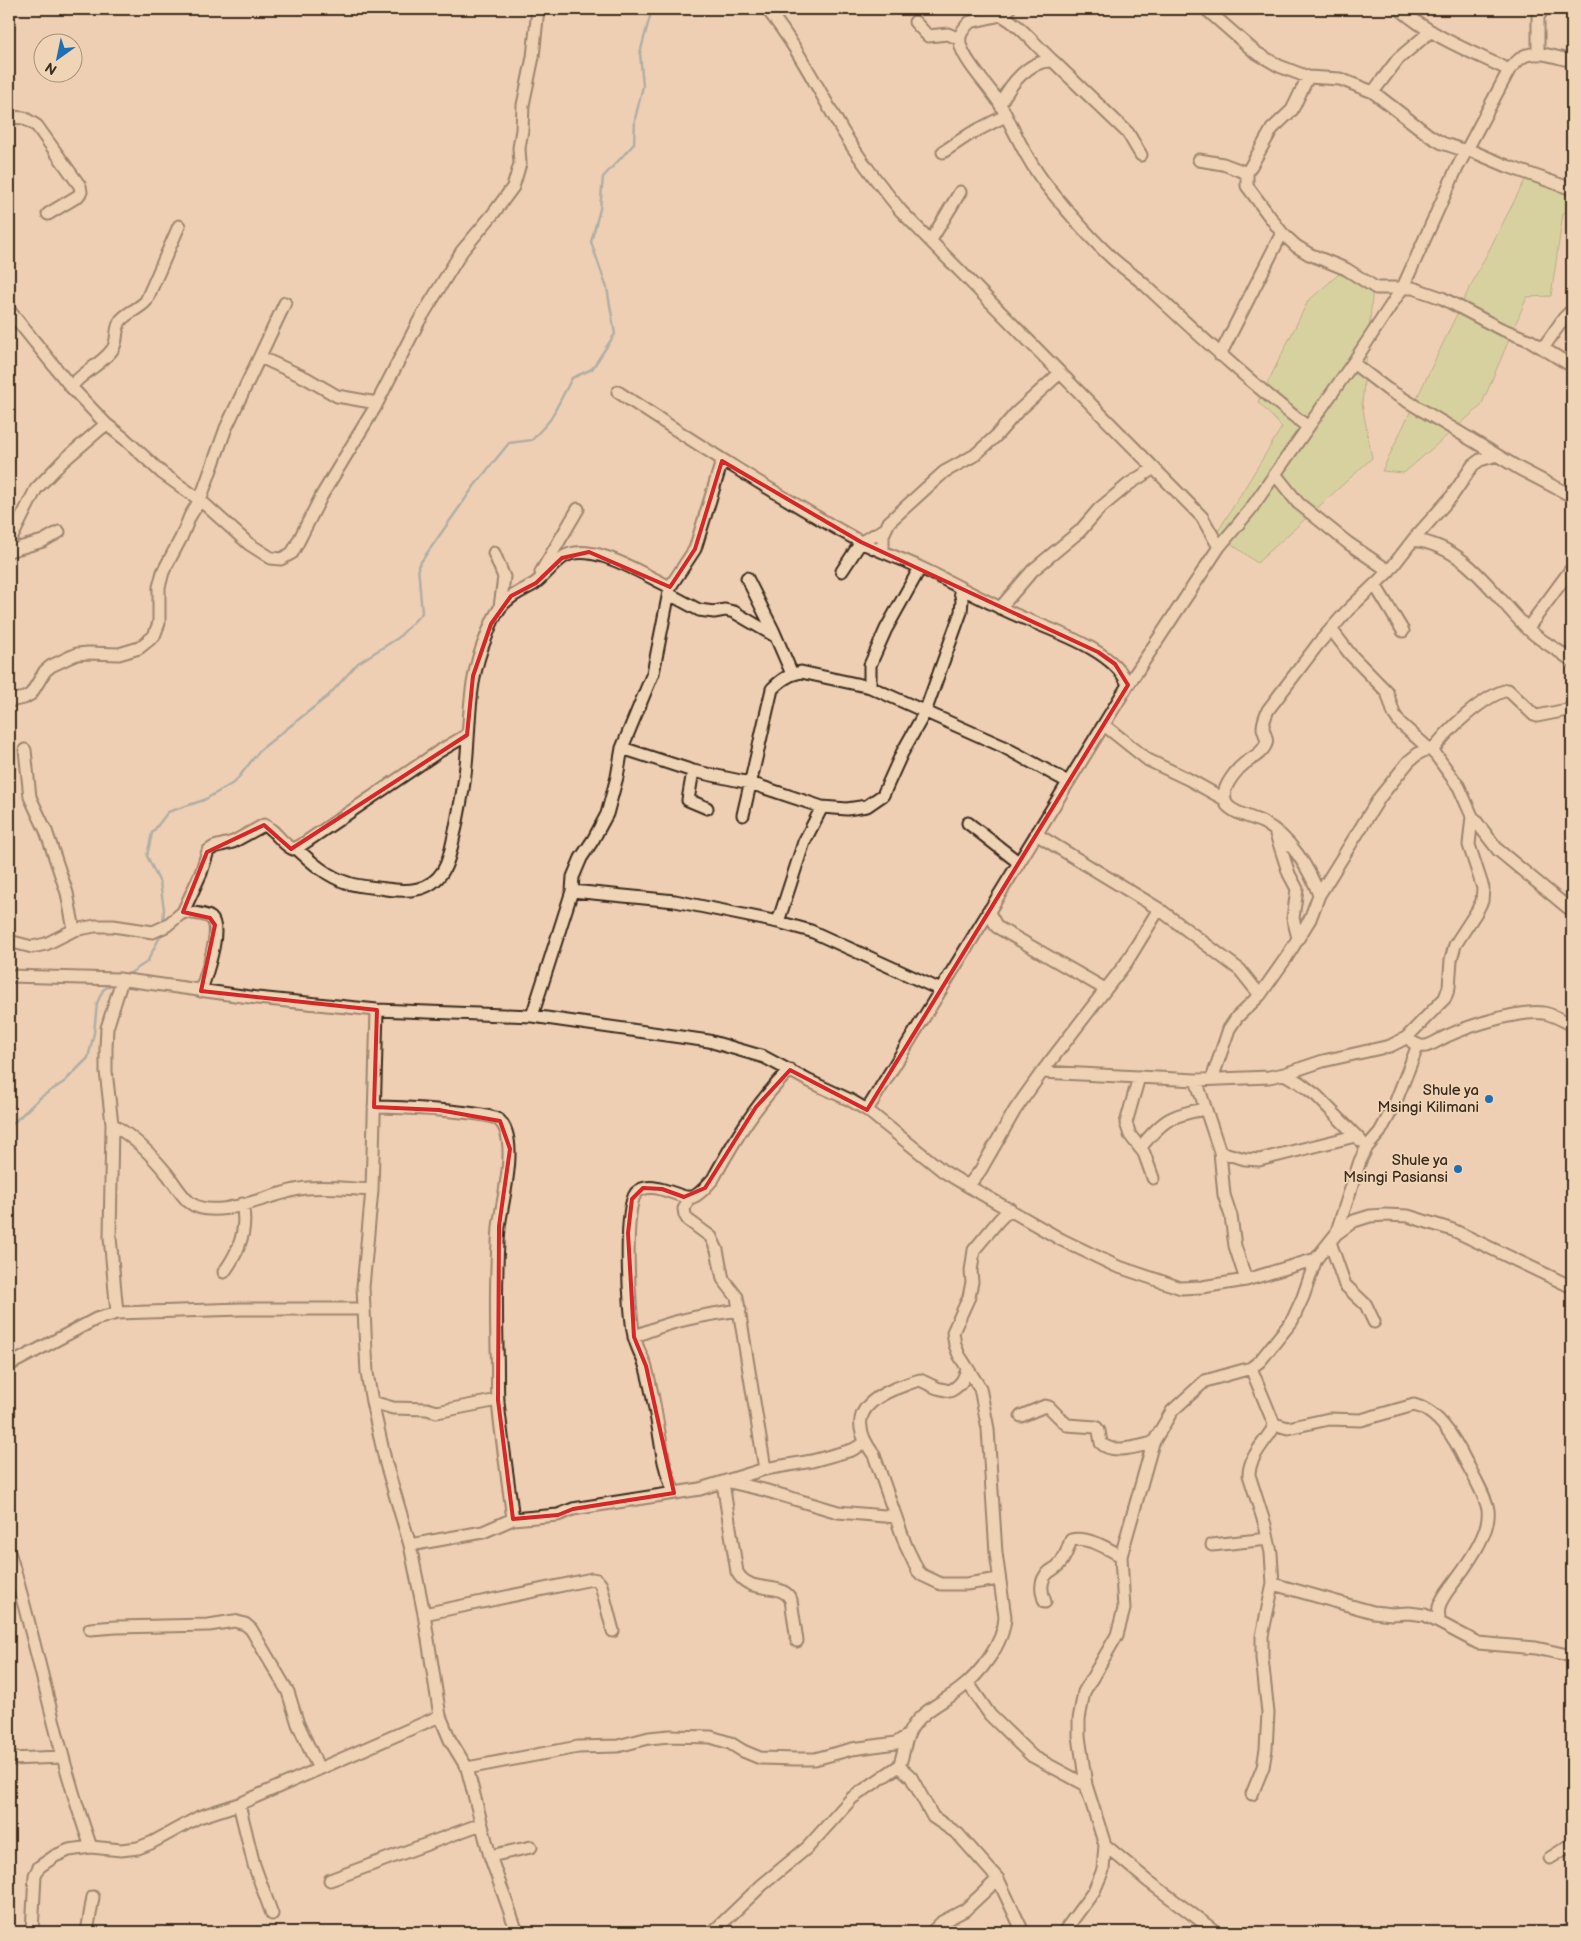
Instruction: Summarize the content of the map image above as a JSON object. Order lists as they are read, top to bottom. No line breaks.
{"places":["Shule ya Msingi Kilimani","Shule ya Msingi Pasiansi"],"north":"bottom left"}
